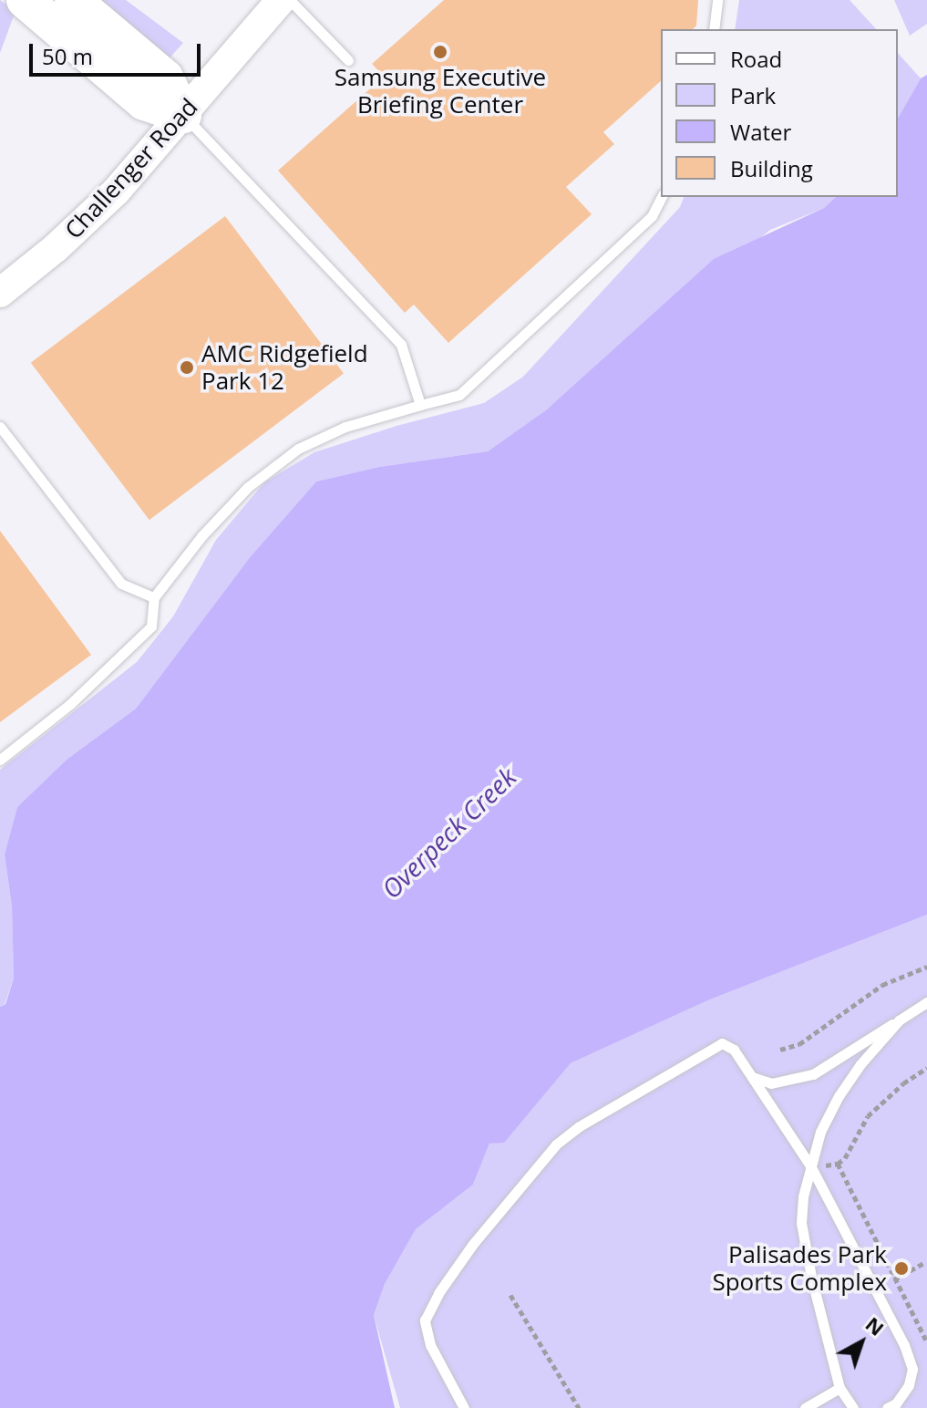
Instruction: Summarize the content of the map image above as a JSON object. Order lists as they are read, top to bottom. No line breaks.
{"streets":{"main road":["Challenger Road"]},"water":["Overpeck Creek"],"places":["Samsung Executive Briefing Center","AMC Ridgefield Park 12","Palisades Park Sports Complex"],"legend":["Road","Park","Water","Building"],"scale_bar":"50 m","north":"top right"}
